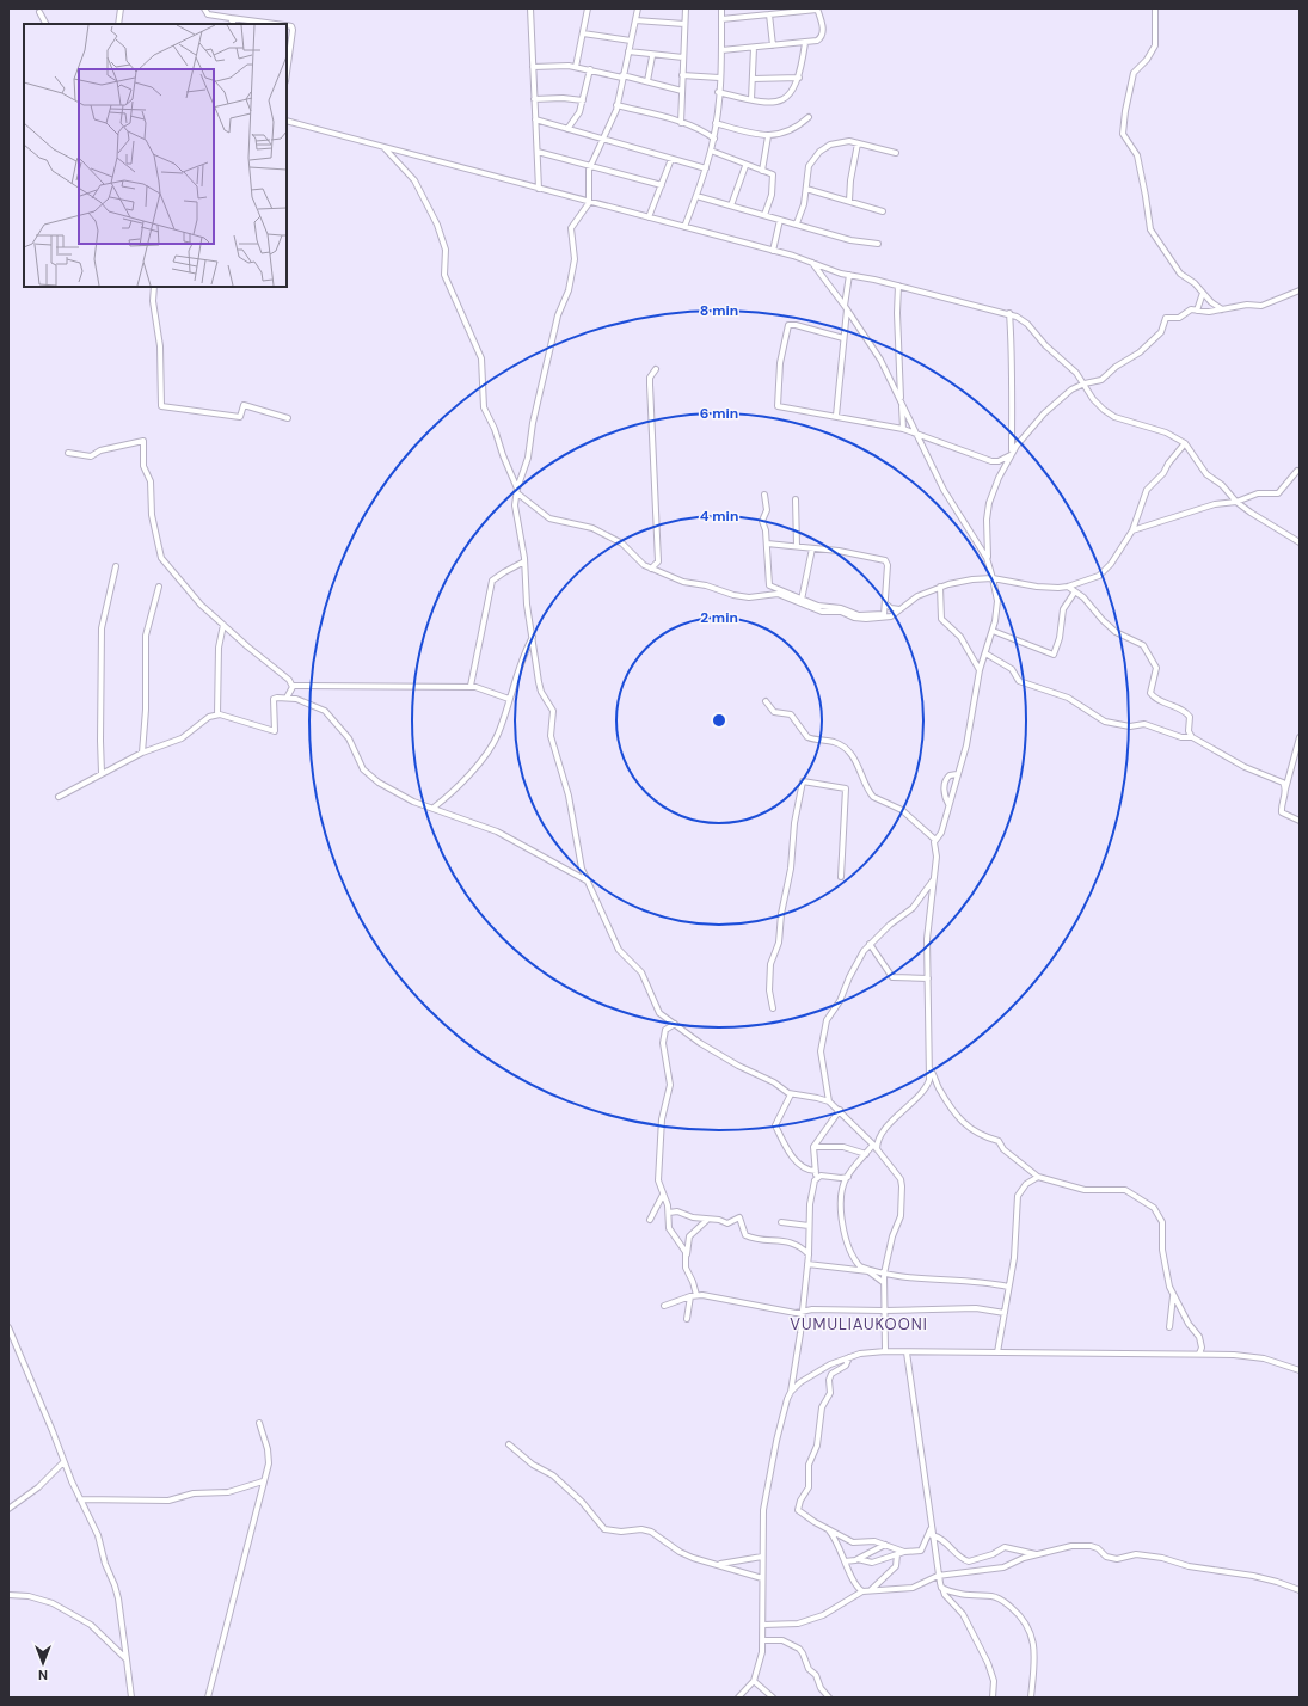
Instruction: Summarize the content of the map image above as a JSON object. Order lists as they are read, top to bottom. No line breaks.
{"districts":["VUMULIAUKOONI"],"north":"bottom","rings":["8 min","6 min","4 min","2 min"]}
